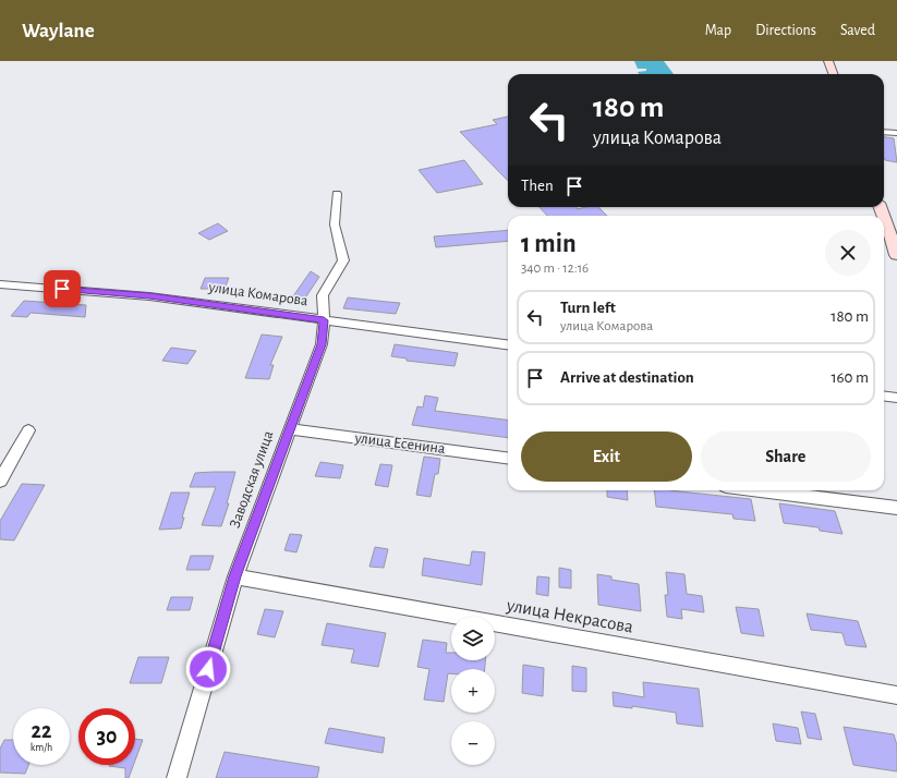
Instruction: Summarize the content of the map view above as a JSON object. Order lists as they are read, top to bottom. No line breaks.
{"streets":{"street":["улица Комарова","улица Есенина","Заводская улица","улица Некрасова"]},"crossings":[["улица Комарова","Заводская улица"],["улица Есенина","Заводская улица"],["Заводская улица","улица Некрасова"]],"page":{"header":"Waylane","nav":["Map","Directions","Saved"],"turn":["180 m","улица Комарова"],"then":"Then","heading":["1 min","340 m · 12:16"],"list":[{"name":"Turn left","note":"улица Комарова","value":"180 m"},{"name":"Arrive at destination","value":"160 m"}],"buttons":["Exit","Share"],"map_buttons":["+","−"],"speed":"22 km/h","limit":"30"}}
